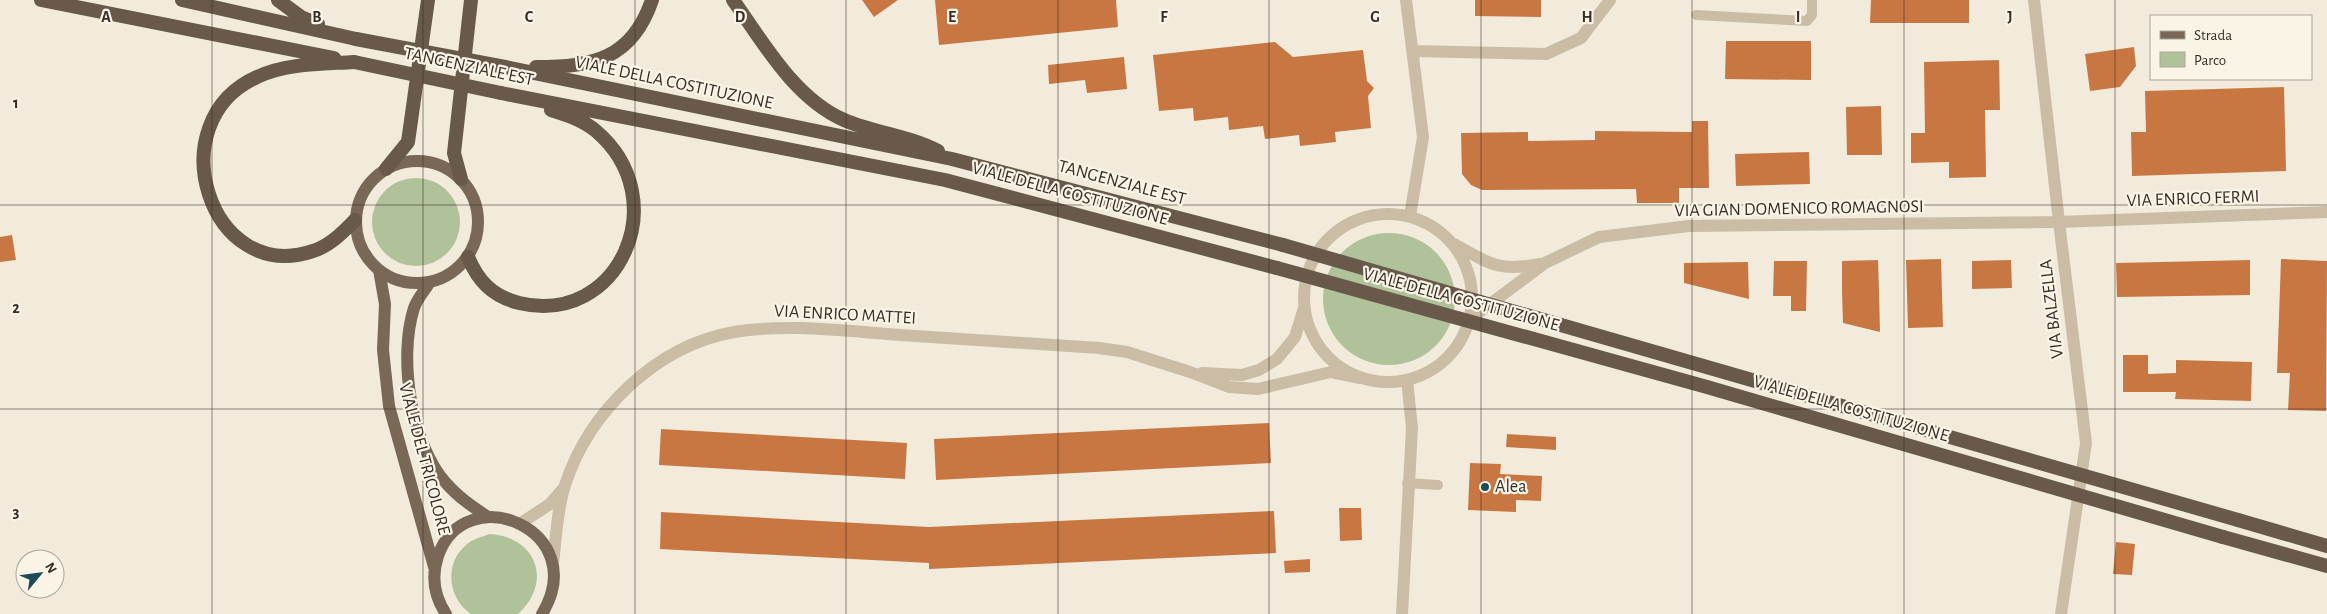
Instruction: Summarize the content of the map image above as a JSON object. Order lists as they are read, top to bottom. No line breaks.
{"streets":{"highway":["TANGENZIALE EST","VIALE DELLA COSTITUZIONE"],"main road":["VIALE DEL TRICOLORE"],"street":["VIA ENRICO FERMI","VIA GIAN DOMENICO ROMAGNOSI","VIA BALZELLA","VIA ENRICO MATTEI"]},"crossings":[["TANGENZIALE EST","VIALE DELLA COSTITUZIONE"],["VIA ENRICO FERMI","VIA GIAN DOMENICO ROMAGNOSI"],["VIA ENRICO FERMI","VIA BALZELLA"],["VIA GIAN DOMENICO ROMAGNOSI","VIA BALZELLA"],["VIA GIAN DOMENICO ROMAGNOSI","VIA ENRICO MATTEI"]],"places":["Alea"],"legend":["Strada","Parco"],"north":"top right","grid":{"columns":["A","B","C","D","E","F","G","H","I","J"],"rows":["1","2","3"]}}
